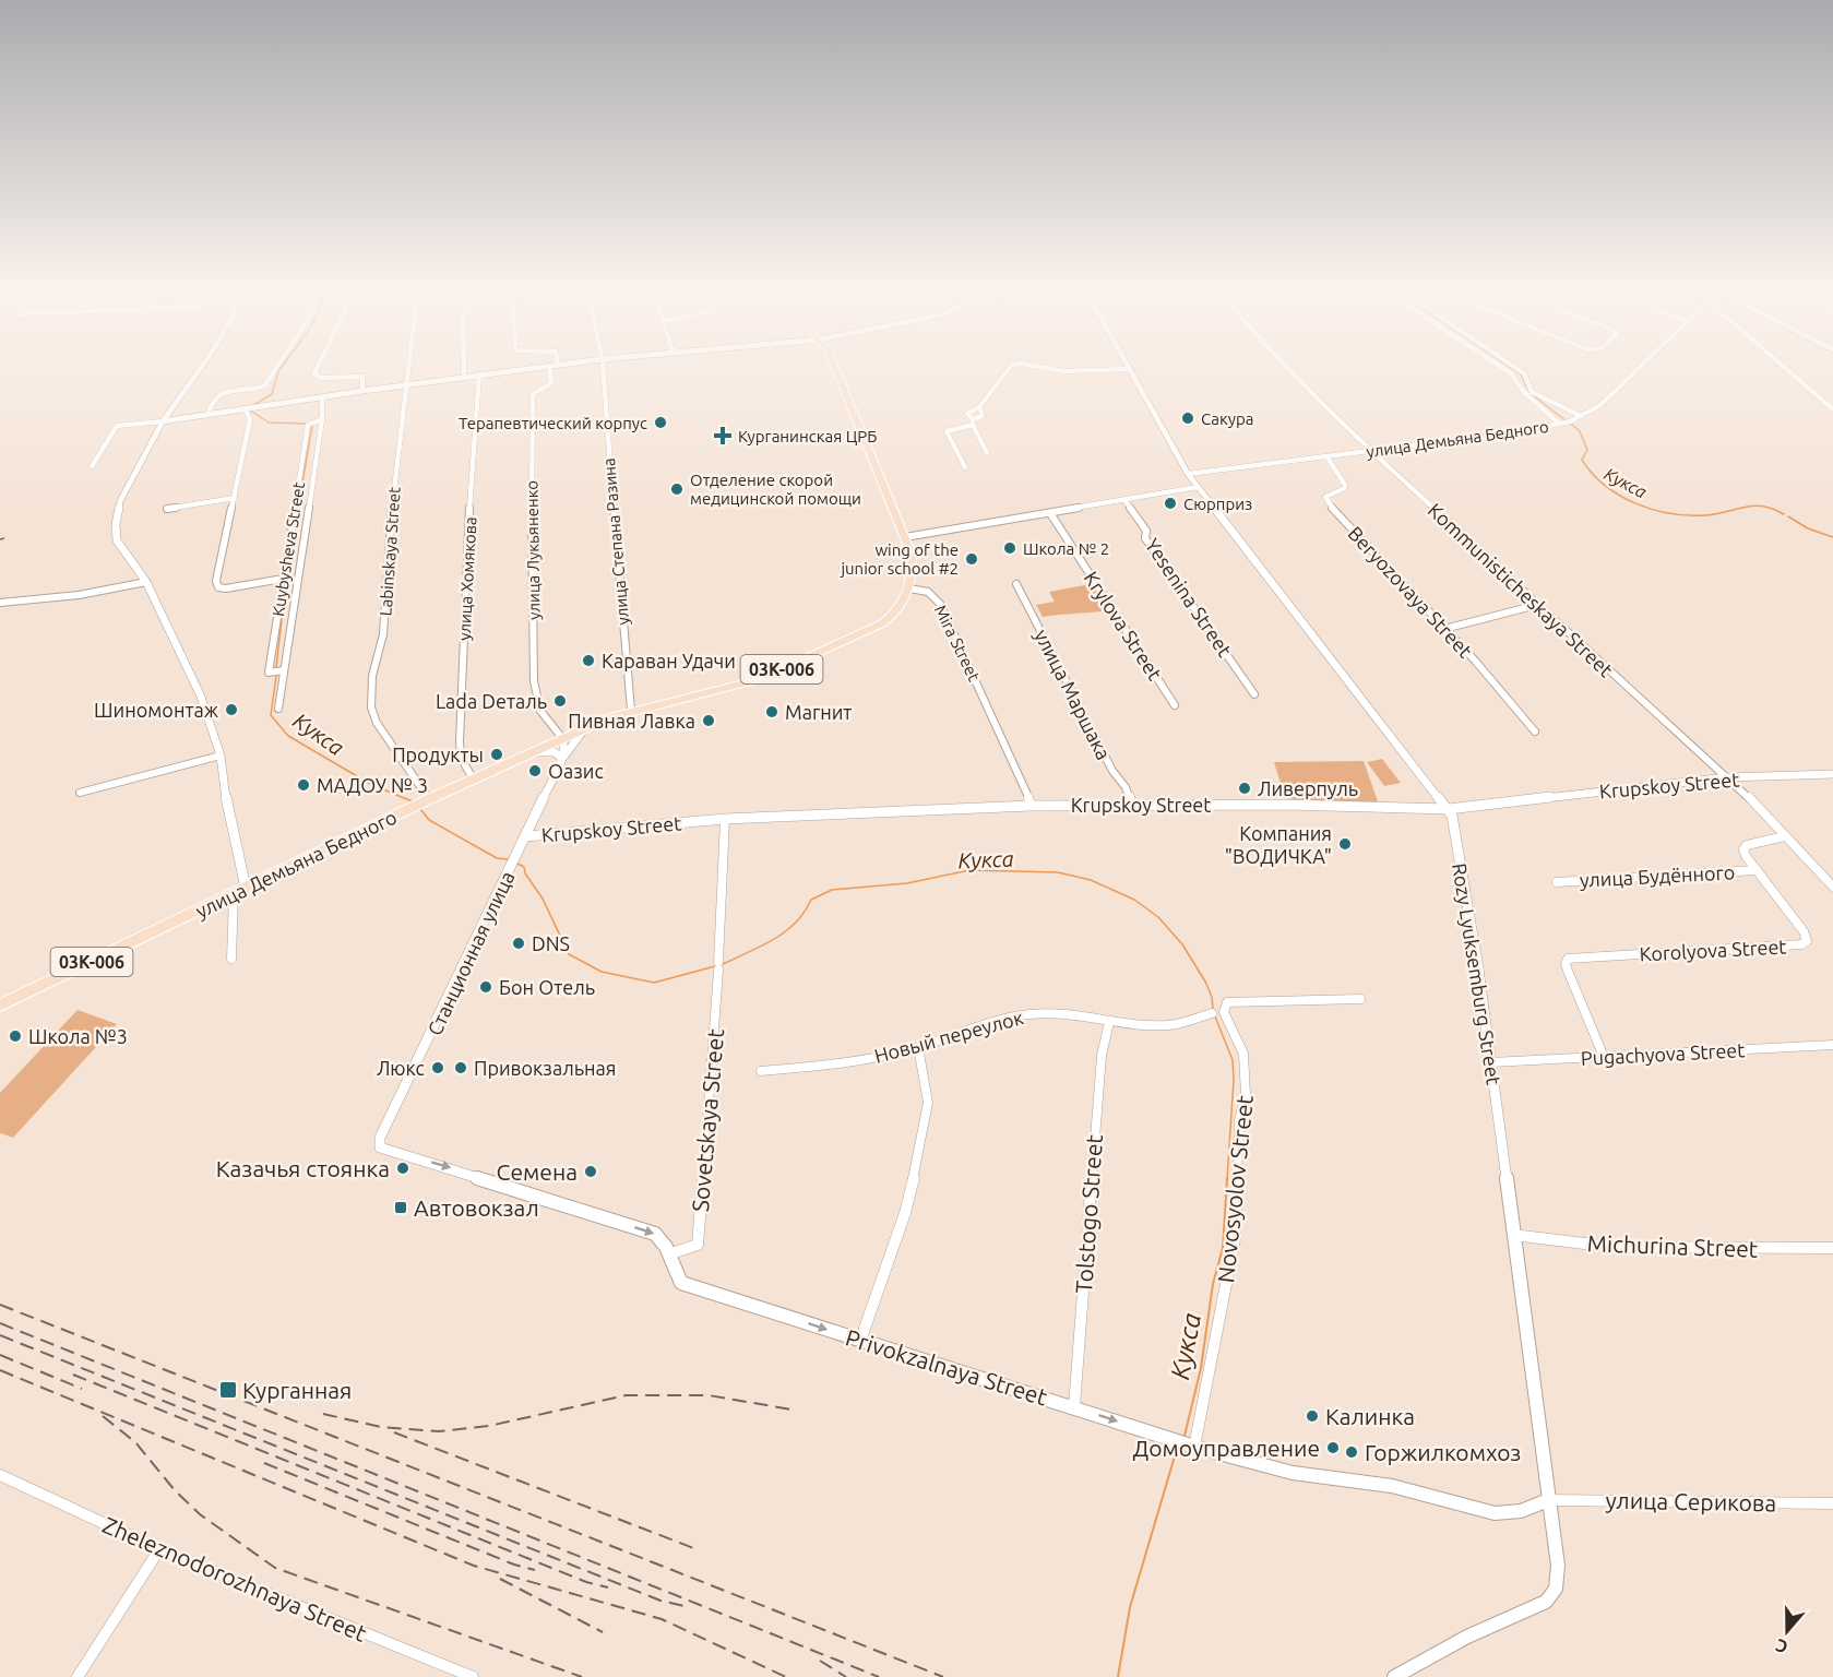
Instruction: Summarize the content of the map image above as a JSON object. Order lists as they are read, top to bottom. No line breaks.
{"streets":{"main road":["улица Демьяна Бедного","03К-006"],"street":["улица Степана Разина","Kuybysheva Street","улица Лукьяненко","Labinskaya Street","улица Хомякова","Kommunisticheskaya Street","Beryozovaya Street","Yesenina Street","Krylova Street","Mira Street","улица Маршака","Krupskoy Street","улица Будённого","Korolyova Street","Станционная улица","Rozy Lyuksemburg Street","Новый переулок","Pugachyova Street","Sovetskaya Street","Novosyolov Street","Tolstogo Street","Michurina Street","Privokzalnaya Street","улица Серикова","Zheleznodorozhnaya Street"]},"crossings":[["улица Демьяна Бедного","улица Степана Разина"],["улица Демьяна Бедного","улица Лукьяненко"],["улица Демьяна Бедного","Labinskaya Street"],["улица Демьяна Бедного","улица Хомякова"],["улица Демьяна Бедного","Kommunisticheskaya Street"],["улица Демьяна Бедного","Beryozovaya Street"],["улица Демьяна Бедного","Mira Street"],["улица Демьяна Бедного","03К-006"],["улица Демьяна Бедного","Станционная улица"],["улица Демьяна Бедного","Rozy Lyuksemburg Street"],["улица Лукьяненко","Станционная улица"],["Kommunisticheskaya Street","Krupskoy Street"],["Kommunisticheskaya Street","Korolyova Street"],["Mira Street","03К-006"],["Mira Street","Krupskoy Street"],["улица Маршака","Krupskoy Street"],["Krupskoy Street","Станционная улица"],["Krupskoy Street","Rozy Lyuksemburg Street"],["Krupskoy Street","Sovetskaya Street"],["улица Будённого","Korolyova Street"],["Korolyova Street","Pugachyova Street"],["Станционная улица","Privokzalnaya Street"],["Rozy Lyuksemburg Street","Pugachyova Street"],["Rozy Lyuksemburg Street","Michurina Street"],["Rozy Lyuksemburg Street","Privokzalnaya Street"],["Rozy Lyuksemburg Street","улица Серикова"],["Новый переулок","Tolstogo Street"],["Sovetskaya Street","Privokzalnaya Street"],["Novosyolov Street","Privokzalnaya Street"],["Tolstogo Street","Privokzalnaya Street"],["Privokzalnaya Street","улица Серикова"]],"one_way":["Privokzalnaya Street"],"water":["Кукса"],"places":{"other":["Сакура","Терапевтический корпус","Отделение скорой медицинской помощи","Сюрприз","Школа № 2","wing of the junior school #2","Караван Удачи","Lada Dеталь","Шиномонтаж","Магнит","Пивная Лавка","Продукты","Оазис","МАДОУ № 3","Ливерпуль","Компания \"ВОДИЧКА\"","DNS","Бон Отель","Школа №3","Люкс","Привокзальная","Казачья стоянка","Семена","Калинка","Домоуправление","Горжилкомхоз"],"health":["Курганинская ЦРБ"],"transit":["Автовокзал","Курганная"]},"north":"bottom"}
